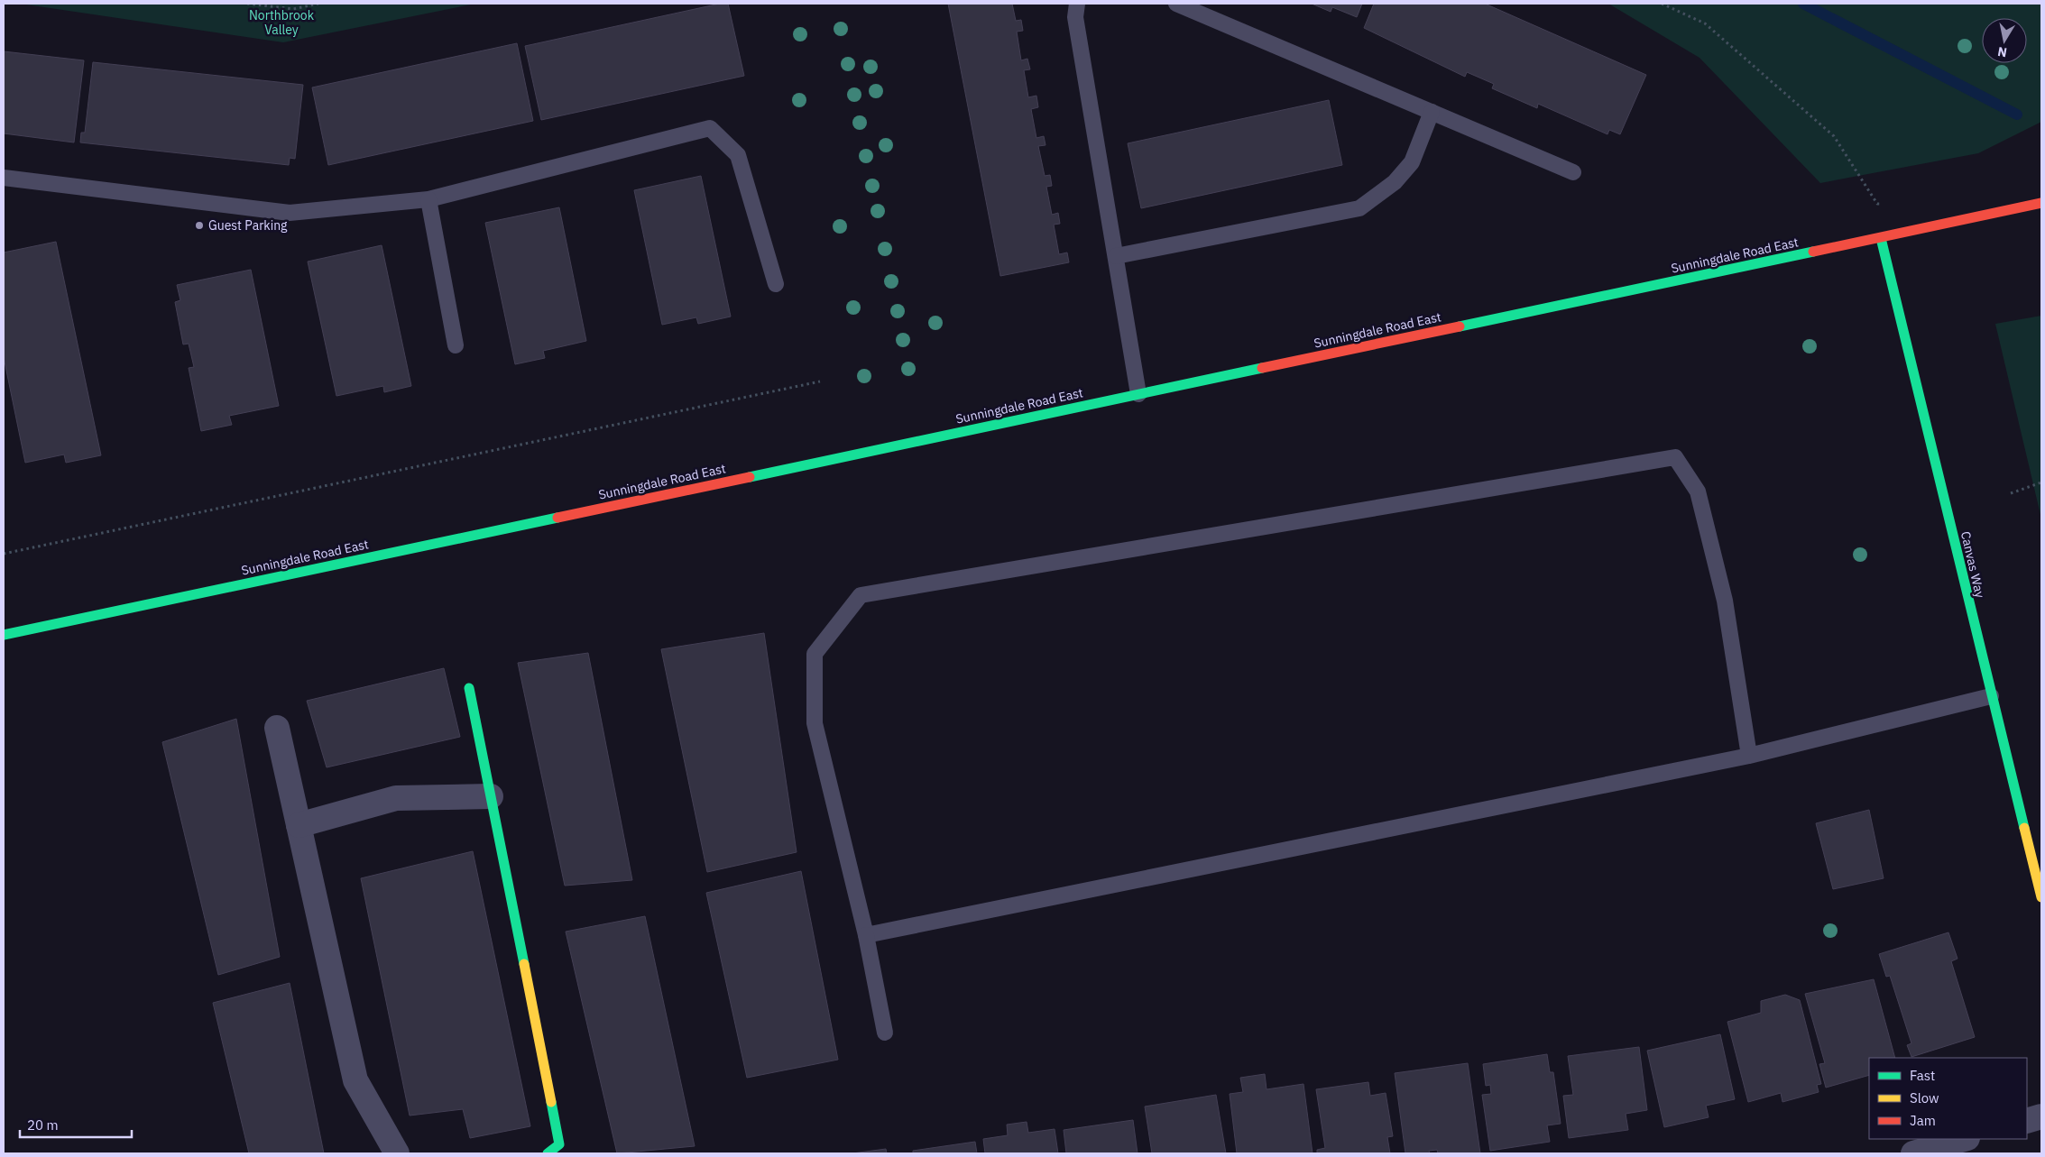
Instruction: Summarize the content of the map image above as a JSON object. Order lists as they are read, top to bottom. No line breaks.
{"streets":{"main road":["Sunningdale Road East","Canvas Way"]},"crossings":[["Sunningdale Road East","Canvas Way"]],"parks":["Northbrook Valley"],"places":["Guest Parking"],"legend":["Fast","Slow","Jam"],"scale_bar":"20 m","north":"bottom"}
